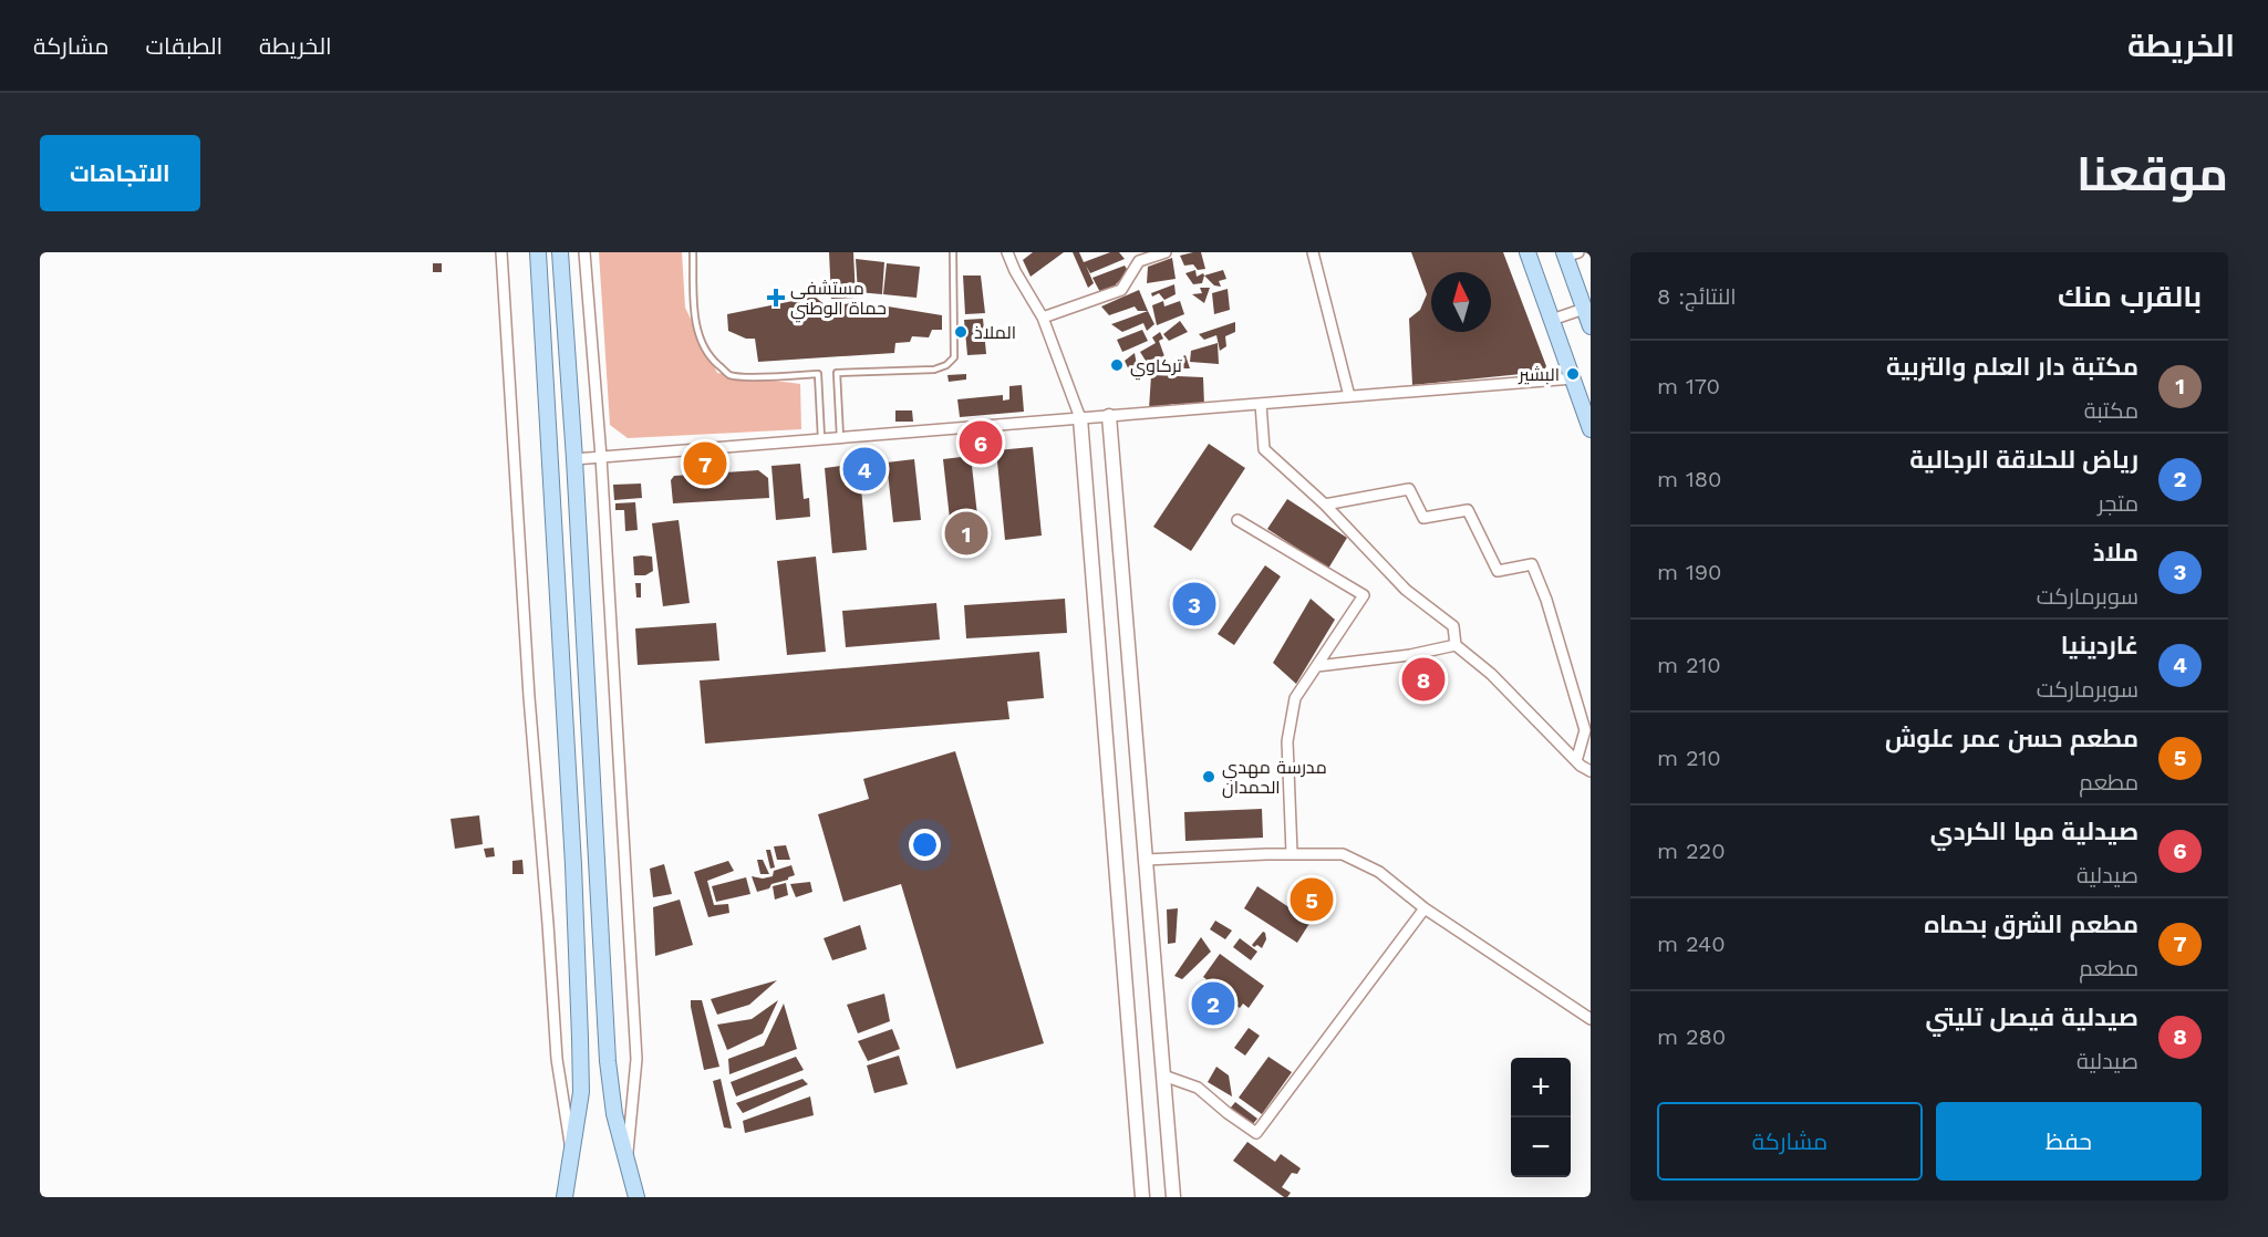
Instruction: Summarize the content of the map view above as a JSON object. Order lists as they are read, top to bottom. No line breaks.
{"places":{"health":["مستشفى حماة الوطني"],"other":["الملاذ","تركاوي","البشير","مدرسة مهدي الحمدان"]},"north":"top","page":{"header":"الخريطة","nav":["الخريطة","الطبقات","مشاركة"],"title":"موقعنا","buttons":["الاتجاهات",["حفظ","مشاركة"]],"heading":["بالقرب منك","النتائج: 8"],"list":[{"mark":"1","name":"مكتبة دار العلم والتربية","note":"مكتبة","value":"170 m"},{"mark":"2","name":"رياض للحلاقة الرجالية","note":"متجر","value":"180 m"},{"mark":"3","name":"ملاذ","note":"سوبرماركت","value":"190 m"},{"mark":"4","name":"غاردينيا","note":"سوبرماركت","value":"210 m"},{"mark":"5","name":"مطعم حسن عمر علوش","note":"مطعم","value":"210 m"},{"mark":"6","name":"صيدلية مها الكردي","note":"صيدلية","value":"220 m"},{"mark":"7","name":"مطعم الشرق بحماه","note":"مطعم","value":"240 m"},{"mark":"8","name":"صيدلية فيصل تليتي","note":"صيدلية","value":"280 m"}],"pins":["6","7","4","1","3","8","5","2"],"map_buttons":["+","−"]}}
